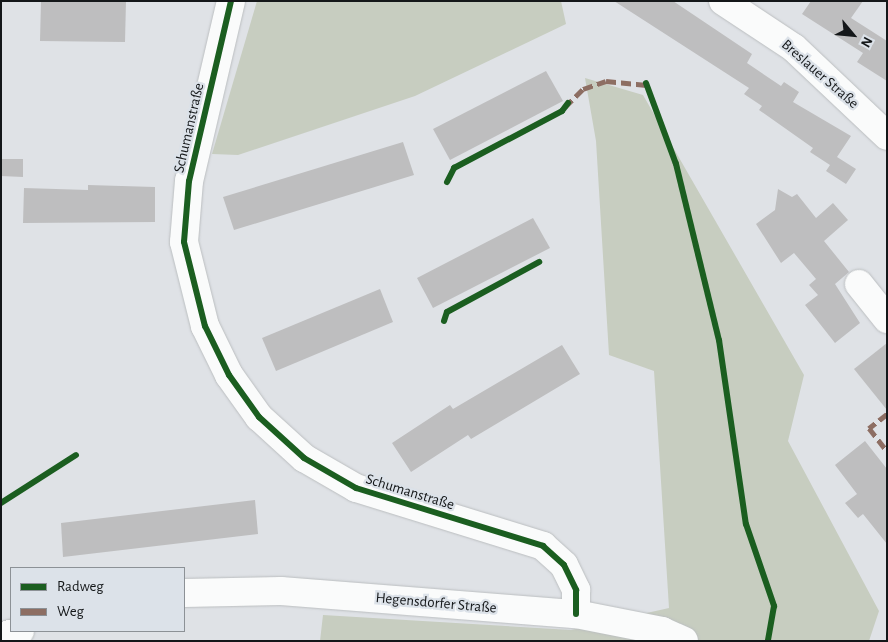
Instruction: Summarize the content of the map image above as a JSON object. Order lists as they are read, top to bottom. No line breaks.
{"streets":{"street":["Breslauer Straße","Schumanstraße","Hegensdorfer Straße"]},"crossings":[["Schumanstraße","Hegensdorfer Straße"]],"legend":["Radweg","Weg"],"north":"bottom right"}
